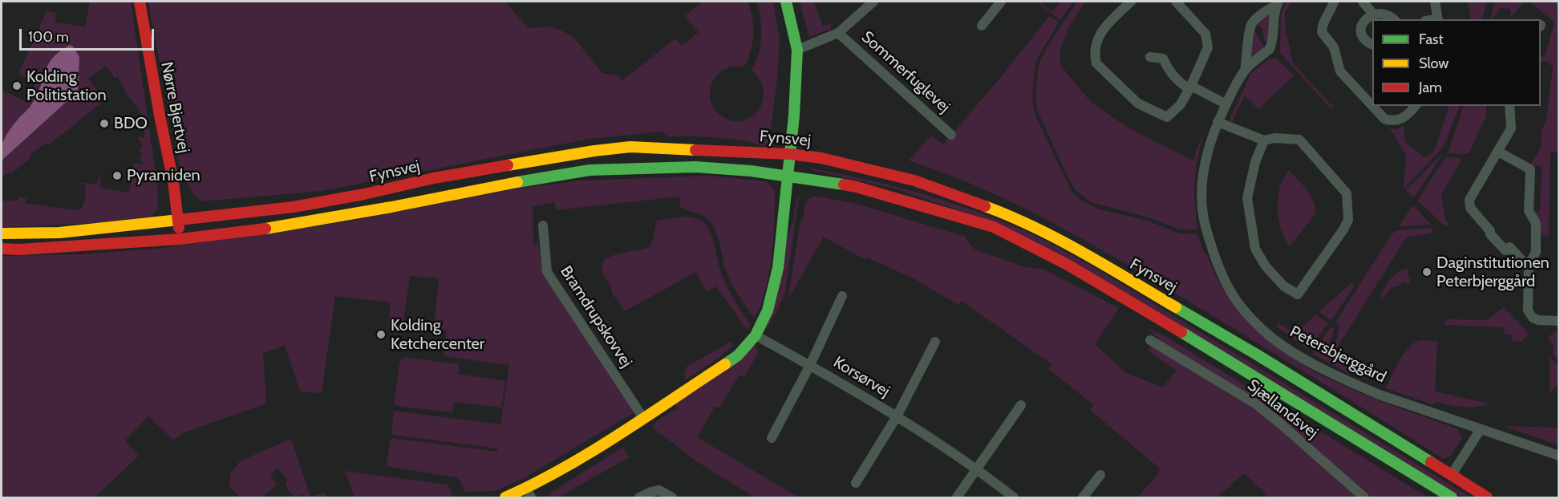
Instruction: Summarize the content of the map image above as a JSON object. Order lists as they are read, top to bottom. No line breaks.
{"streets":{"main road":["Nørre Bjertvej","Fynsvej"],"street":["Sommerfuglevej","Bramdrupskovvej","Petersbjerggård","Korsørvej","Sjællandsvej"]},"crossings":[["Nørre Bjertvej","Fynsvej"]],"places":["Kolding Politistation","BDO","Pyramiden","Daginstitutionen Peterbjerggård","Kolding Ketchercenter"],"legend":["Fast","Slow","Jam"],"scale_bar":"100 m"}
